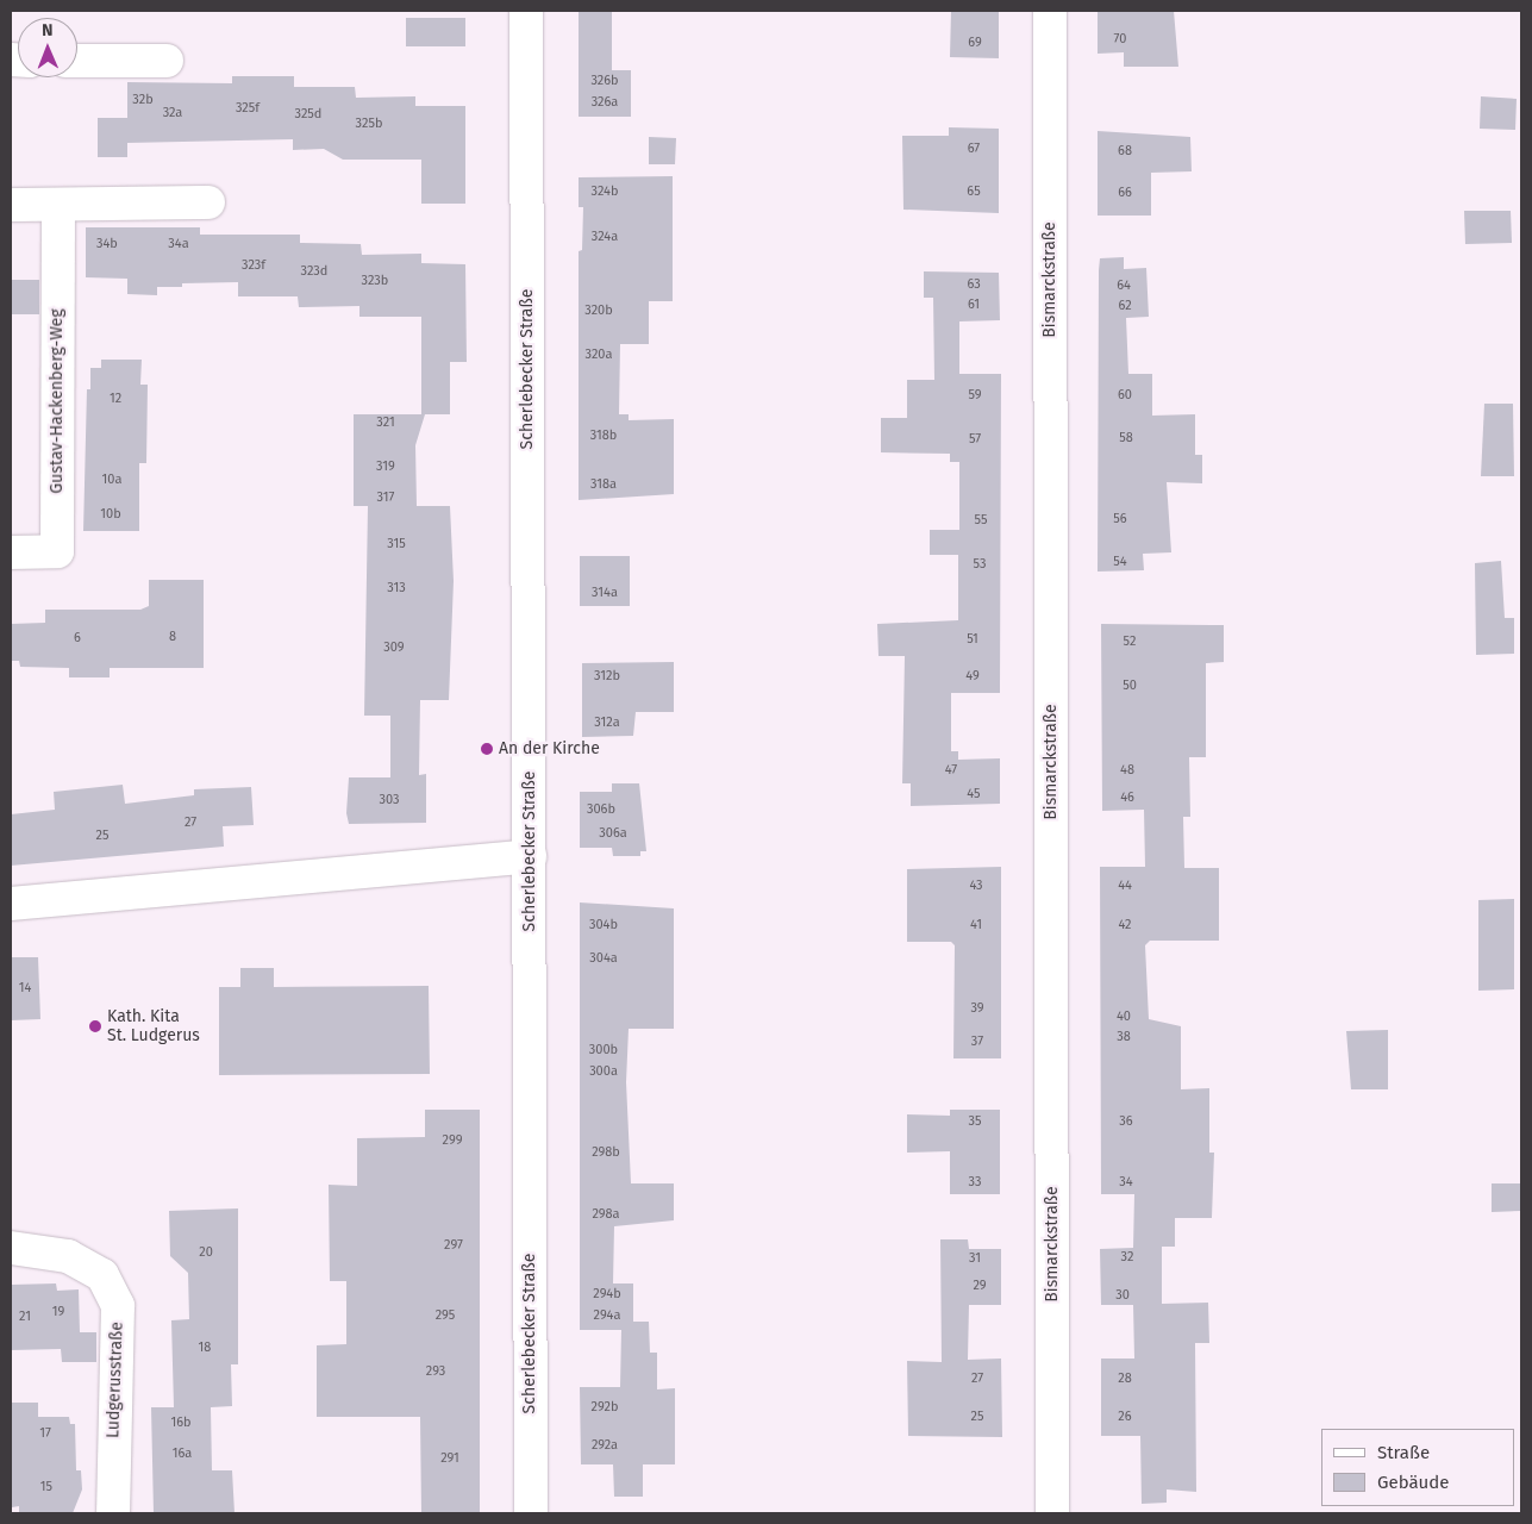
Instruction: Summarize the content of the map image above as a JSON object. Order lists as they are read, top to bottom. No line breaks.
{"streets":{"street":["Bismarckstraße","Scherlebecker Straße","Gustav-Hackenberg-Weg","Ludgerusstraße"]},"places":["An der Kirche","Kath. Kita St. Ludgerus"],"house_numbers":["70","69","326b","32b","326a","325f","32a","325d","325b","67","68","324b","65","66","324a","34b","34a","323f","323d","323b","63","64","61","62","320b","320a","59","60","12","321","318b","58","57","319","10a","318a","317","10b","56","55","315","54","53","313","314a","8","6","51","52","309","312b","49","50","312a","47","48","45","46","303","306b","27","306a","25","43","44","304b","41","42","304a","14","39","40","38","37","300b","300a","35","36","299","298b","33","34","298a","297","20","32","31","29","294b","30","19","295","294a","21","18","293","27","28","292b","25","26","16b","17","292a","16a","291","15"],"legend":["Straße","Gebäude"],"north":"top"}
